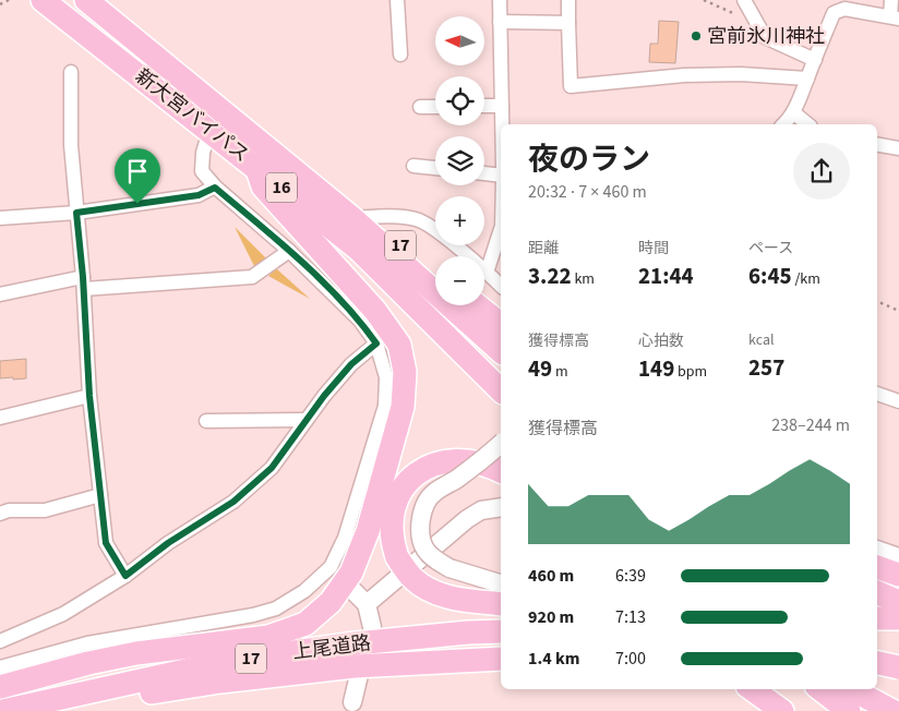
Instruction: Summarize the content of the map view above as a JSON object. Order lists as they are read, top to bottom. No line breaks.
{"streets":{"highway":["新大宮バイパス","16","17","上尾道路"]},"crossings":[["新大宮バイパス","17"]],"places":["宮前氷川神社"],"north":"left","page":{"map_buttons":["+","−"],"heading":["夜のラン","20:32 · 7 × 460 m"],"stats":[["距離","3.22 km"],["時間","21:44"],["ペース","6:45 /km"],["獲得標高","49 m"],["心拍数","149 bpm"],["kcal","257"]],"chart":["獲得標高","238–244 m"],"list":[{"name":"460 m","note":"6:39"},{"name":"920 m","note":"7:13"},{"name":"1.4 km","note":"7:00"}]}}
